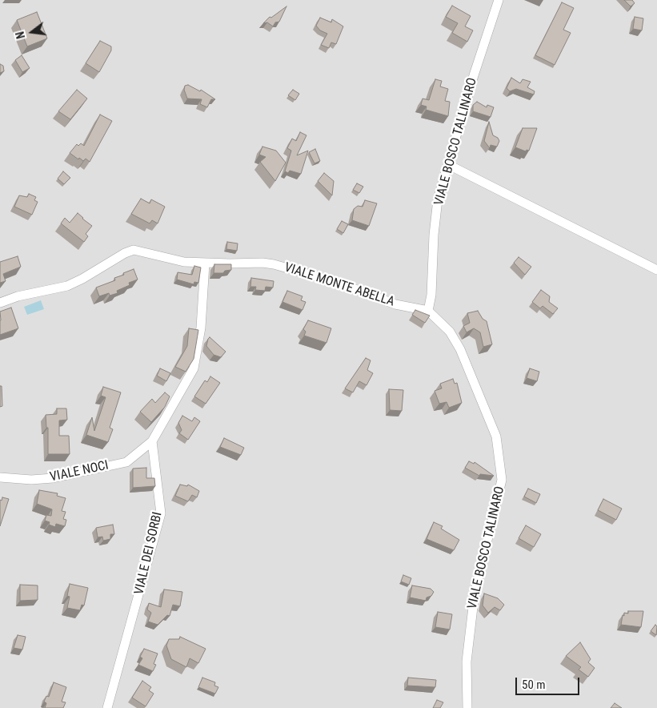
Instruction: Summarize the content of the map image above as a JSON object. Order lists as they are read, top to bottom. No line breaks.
{"streets":{"street":["VIALE BOSCO TALLINARO","VIALE MONTE ABELLA","VIALE NOCI","VIALE BOSCO TALINARO","VIALE DEI SORBI"]},"crossings":[["VIALE BOSCO TALLINARO","VIALE MONTE ABELLA"],["VIALE BOSCO TALLINARO","VIALE BOSCO TALINARO"],["VIALE MONTE ABELLA","VIALE BOSCO TALINARO"],["VIALE NOCI","VIALE DEI SORBI"]],"scale_bar":"50 m","north":"left"}
